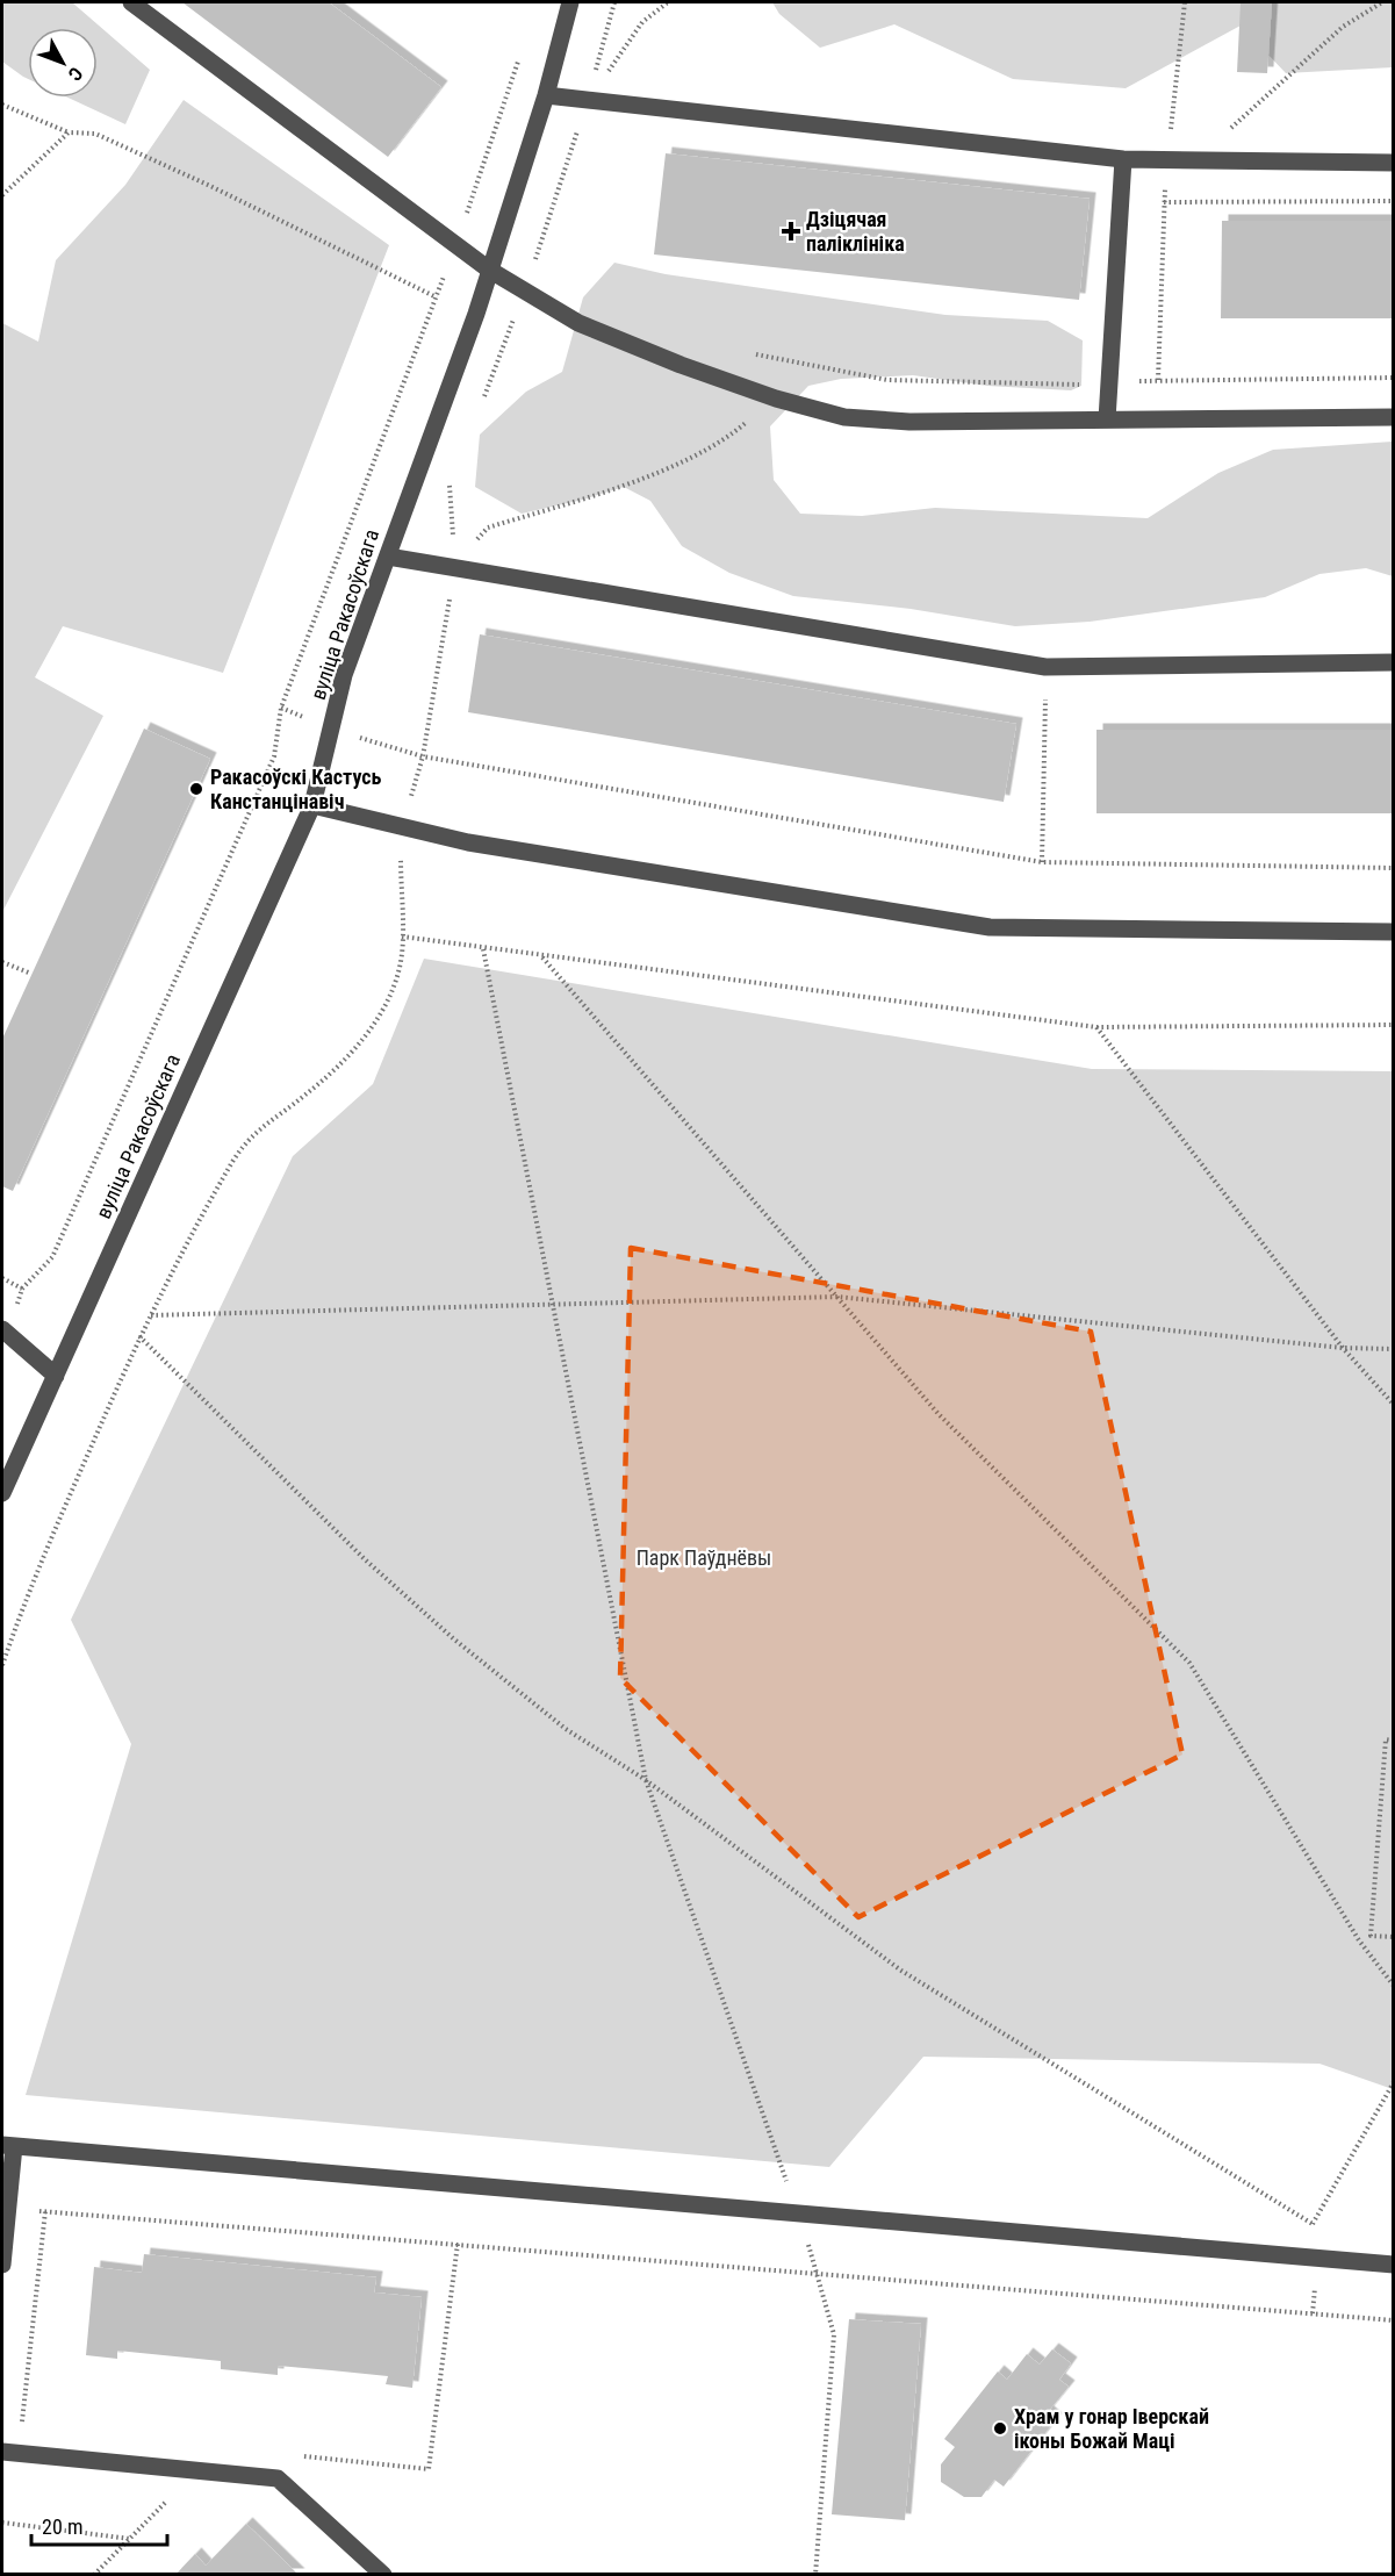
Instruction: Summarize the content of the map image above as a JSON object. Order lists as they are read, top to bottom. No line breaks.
{"streets":{"street":["вуліца Ракасоўскага"]},"parks":["Парк Паўднёвы"],"places":{"health":["Дзіцячая паліклініка"],"other":["Ракасоўскі Кастусь Канстанцінавіч","Храм у гонар Іверскай іконы Божай Маці"]},"scale_bar":"20 m","north":"bottom right"}
